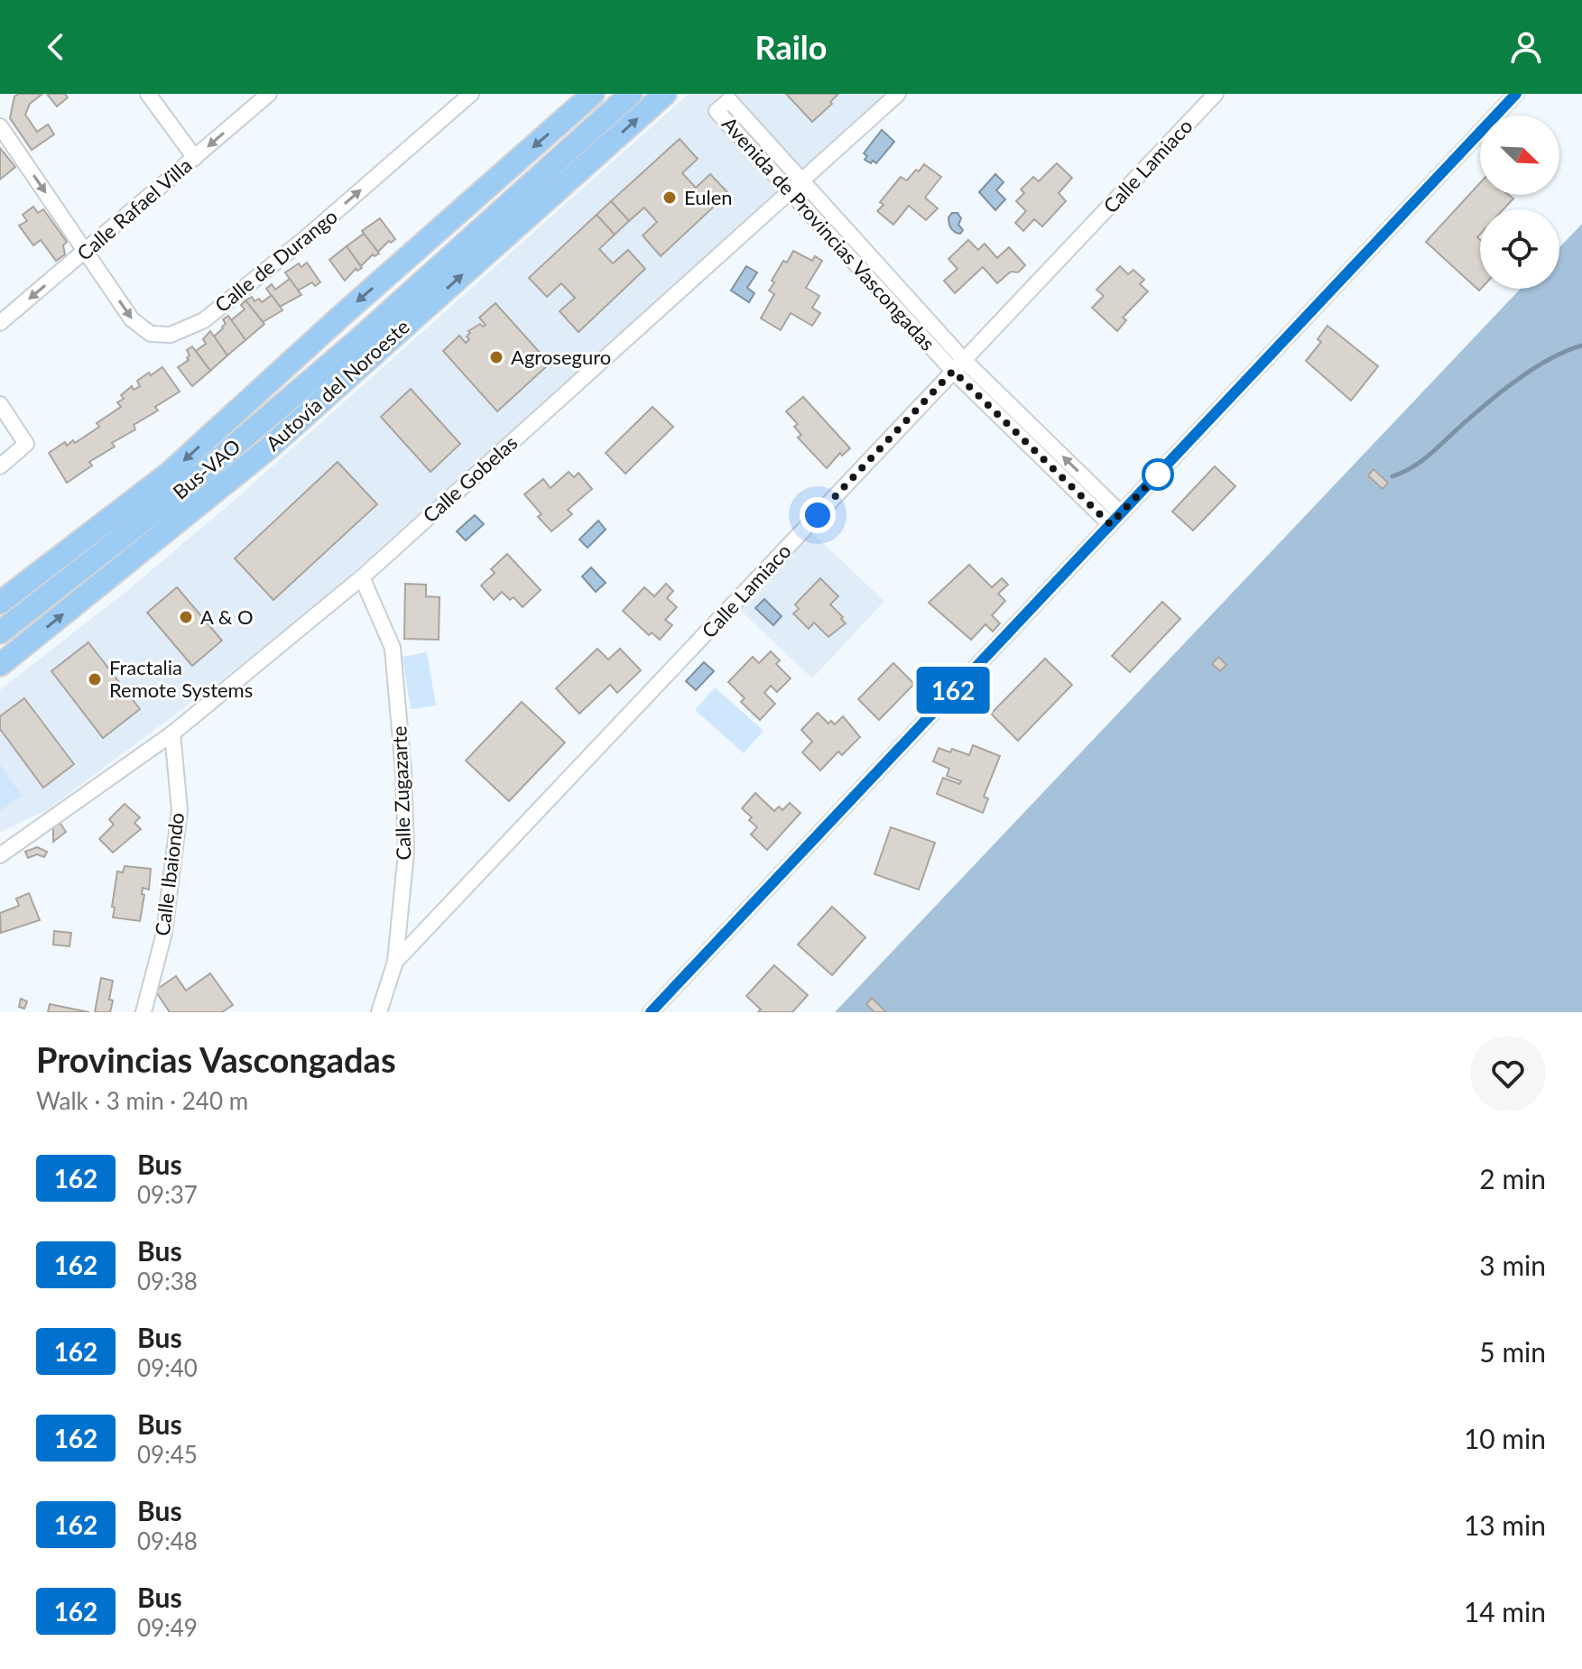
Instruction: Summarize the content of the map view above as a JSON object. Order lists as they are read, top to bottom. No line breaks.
{"streets":{"highway":["Autovía del Noroeste","Bus-VAO"],"street":["Calle Lamiaco","Calle Rafael Villa","Avenida de Provincias Vascongadas","Calle de Durango","Calle Gobelas","Calle Zugazarte","Calle Ibaiondo"]},"crossings":[["Calle Lamiaco","Avenida de Provincias Vascongadas"],["Calle Lamiaco","Calle Zugazarte"],["Calle Rafael Villa","Calle de Durango"],["Avenida de Provincias Vascongadas","Calle Gobelas"],["Calle Gobelas","Calle Zugazarte"],["Calle Gobelas","Calle Ibaiondo"]],"one_way":["Calle Rafael Villa"],"places":["Eulen","Agroseguro","A & O","Fractalia Remote Systems"],"lines":["bus line 162"],"north":"bottom right","page":{"header":"Railo","on_map":"162","heading":["Provincias Vascongadas","Walk · 3 min · 240 m"],"list":[{"mark":"162","name":"Bus","note":"09:37","value":"2 min"},{"mark":"162","name":"Bus","note":"09:38","value":"3 min"},{"mark":"162","name":"Bus","note":"09:40","value":"5 min"},{"mark":"162","name":"Bus","note":"09:45","value":"10 min"},{"mark":"162","name":"Bus","note":"09:48","value":"13 min"},{"mark":"162","name":"Bus","note":"09:49","value":"14 min"}]}}
